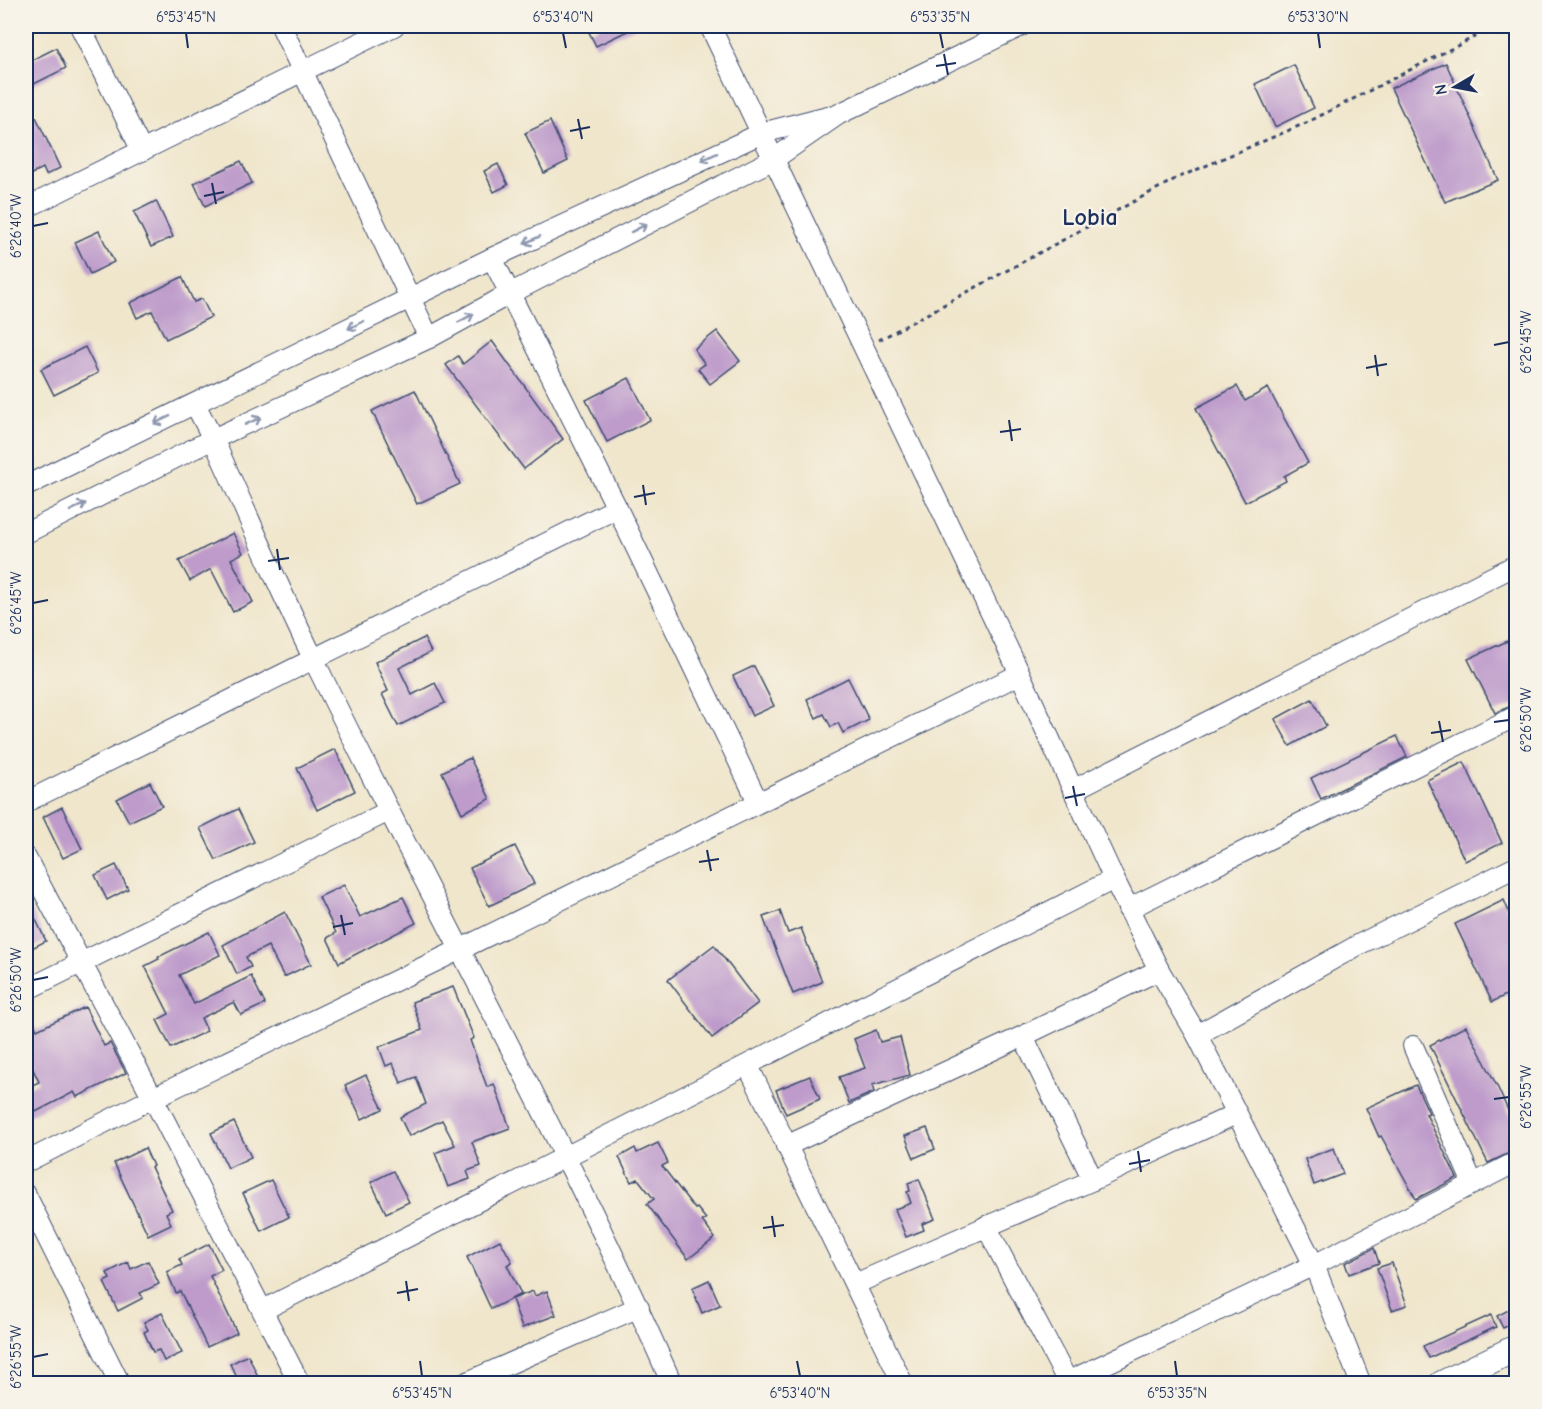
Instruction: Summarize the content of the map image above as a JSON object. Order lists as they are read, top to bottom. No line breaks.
{"districts":["Lobia"],"north":"left","coordinates":["6°53'45\"N","6°53'40\"N","6°53'35\"N","6°53'30\"N","6°26'40\"W","6°26'45\"W","6°26'50\"W","6°26'55\"W"]}
